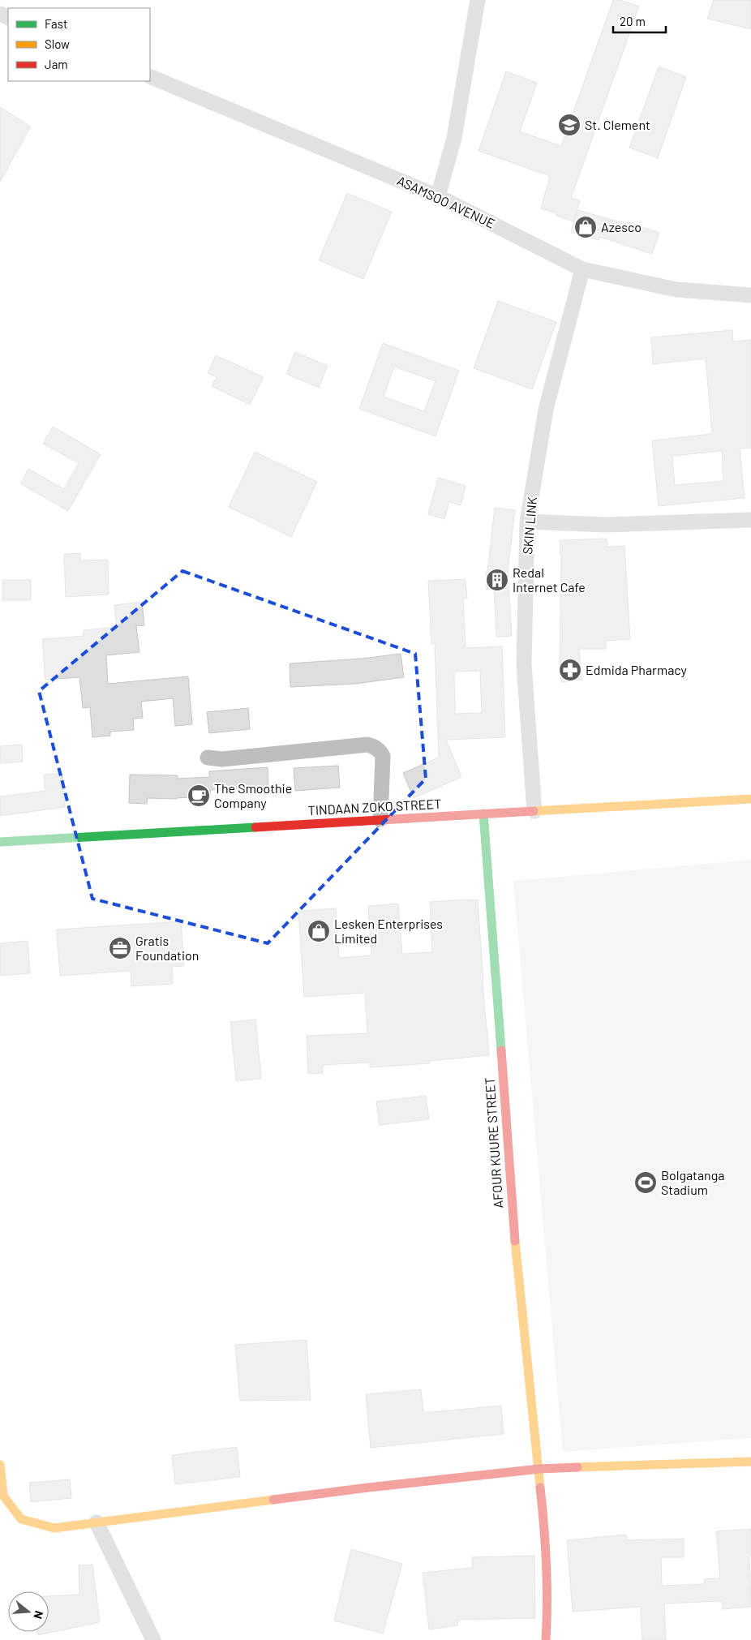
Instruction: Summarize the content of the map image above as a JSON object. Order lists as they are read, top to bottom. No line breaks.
{"streets":{"street":["ASAMSOO AVENUE","SKIN LINK","TINDAAN ZOKO STREET","AFOUR KUURE STREET"]},"crossings":[["ASAMSOO AVENUE","SKIN LINK"],["SKIN LINK","TINDAAN ZOKO STREET"],["TINDAAN ZOKO STREET","AFOUR KUURE STREET"]],"places":{"school or university":["St. Clement"],"shop":["Azesco","Lesken Enterprises Limited"],"building":["Redal Internet Cafe"],"pharmacy":["Edmida Pharmacy"],"cafe":["The Smoothie Company"],"office":["Gratis Foundation"],"sports":["Bolgatanga Stadium"]},"legend":["Fast","Slow","Jam"],"scale_bar":"20 m","north":"right"}
